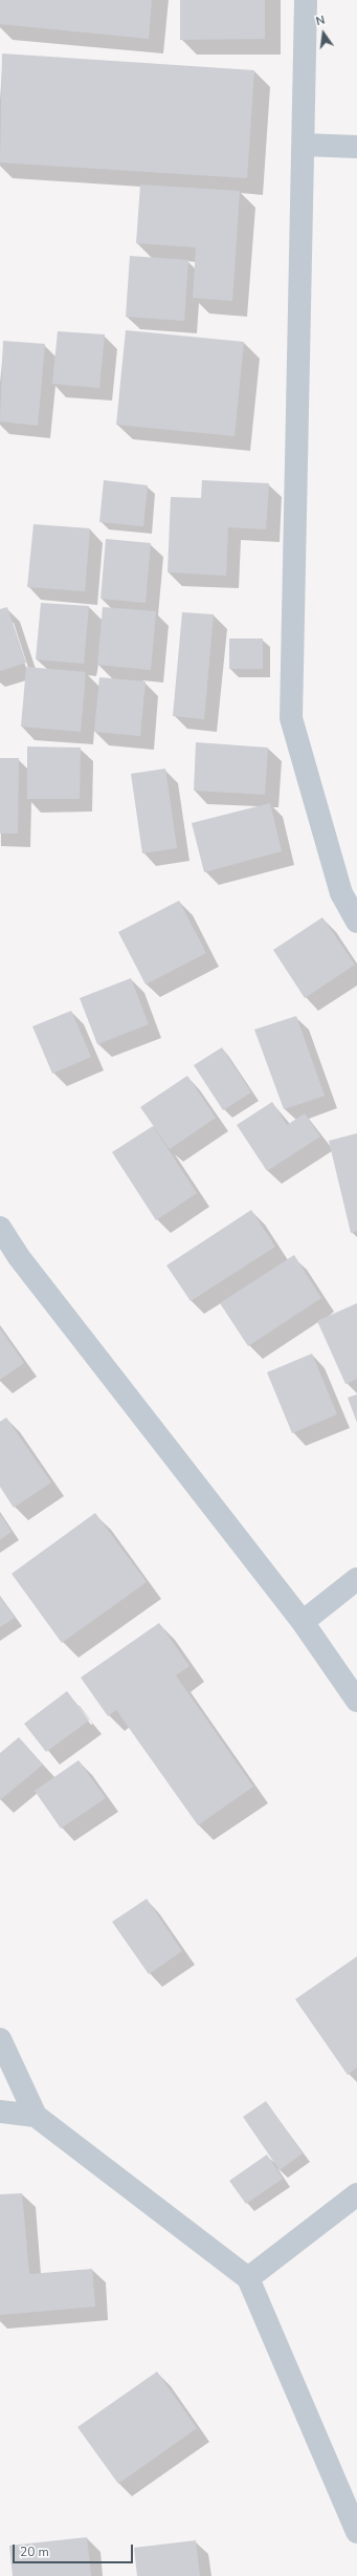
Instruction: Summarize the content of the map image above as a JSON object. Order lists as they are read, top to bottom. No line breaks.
{"scale_bar":"20 m","north":"top"}
